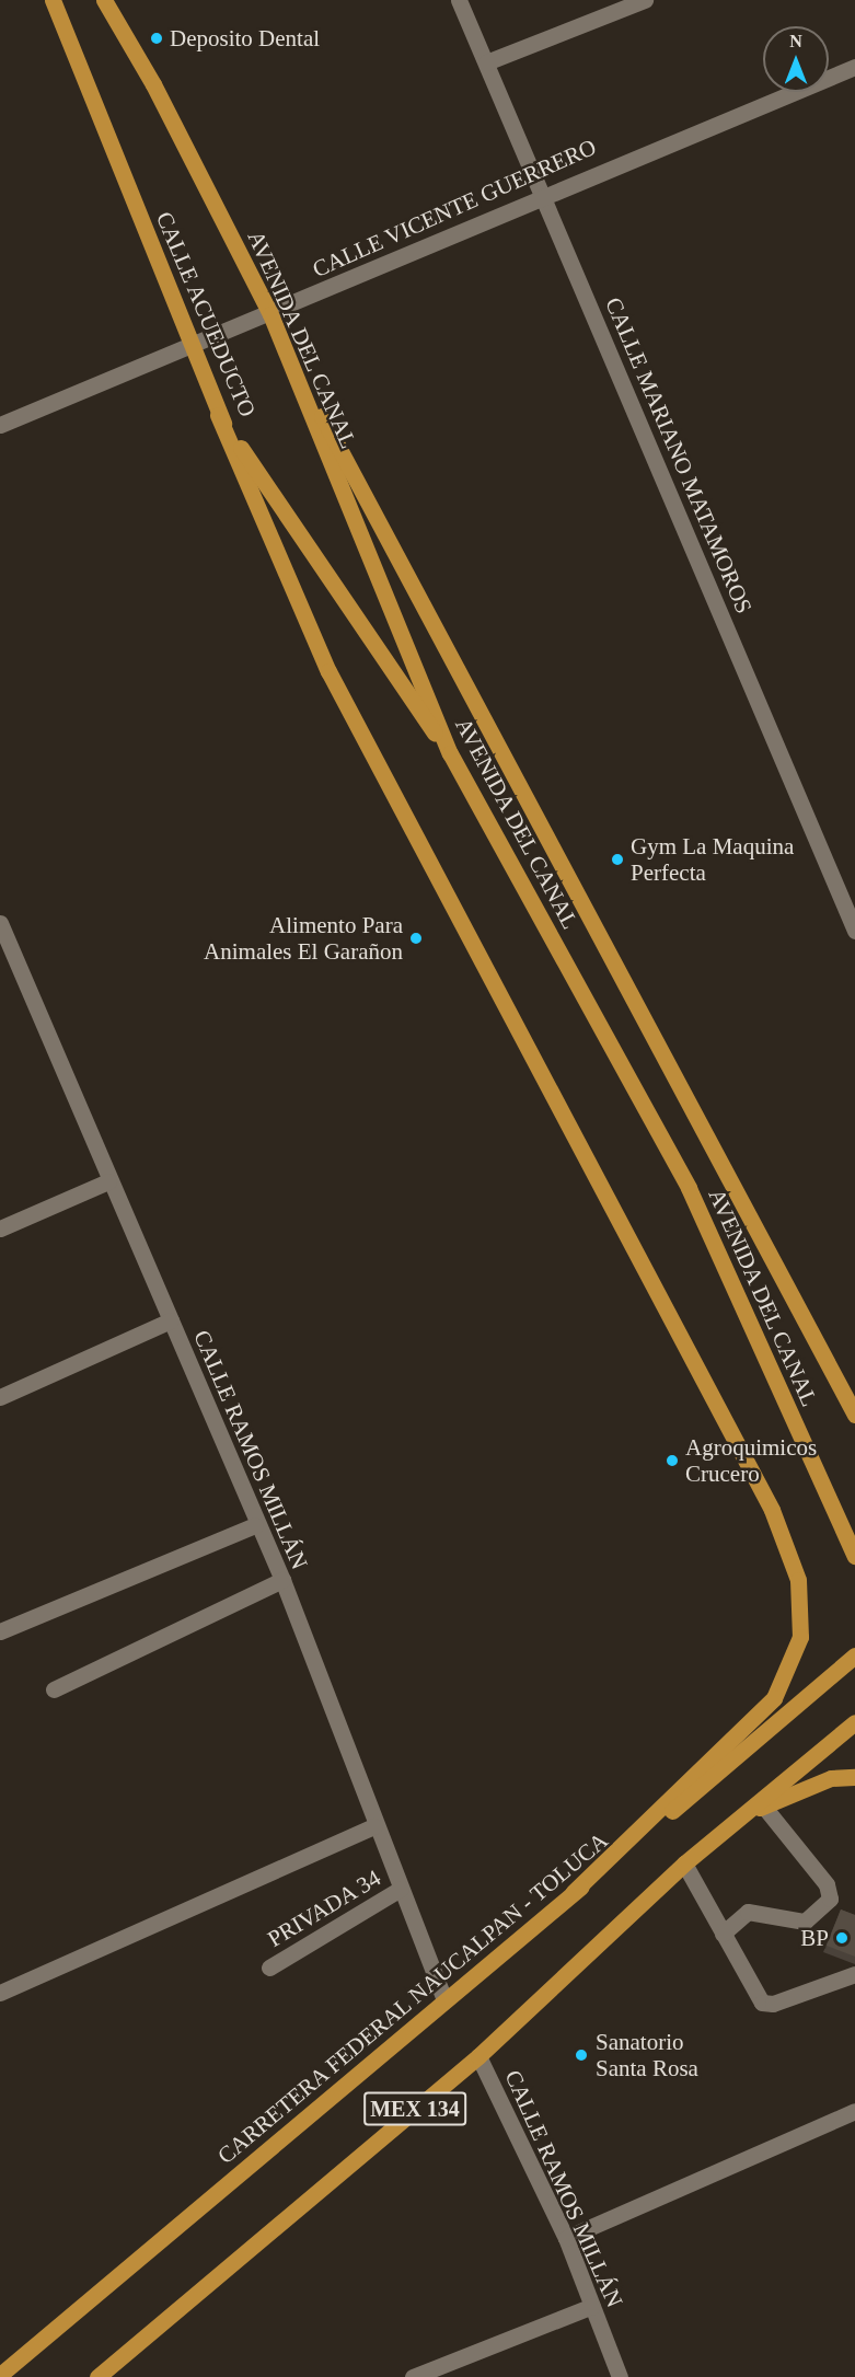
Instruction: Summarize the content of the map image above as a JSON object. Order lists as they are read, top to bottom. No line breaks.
{"streets":{"main road":["CALLE ACUEDUCTO","AVENIDA DEL CANAL","CARRETERA FEDERAL NAUCALPAN - TOLUCA","MEX 134"],"street":["CALLE VICENTE GUERRERO","CALLE MARIANO MATAMOROS","CALLE RAMOS MILLÁN","PRIVADA 34"]},"crossings":[["CALLE VICENTE GUERRERO","CALLE ACUEDUCTO"],["CALLE VICENTE GUERRERO","AVENIDA DEL CANAL"],["CALLE VICENTE GUERRERO","CALLE MARIANO MATAMOROS"],["CALLE ACUEDUCTO","AVENIDA DEL CANAL"],["CALLE RAMOS MILLÁN","PRIVADA 34"],["CALLE RAMOS MILLÁN","CARRETERA FEDERAL NAUCALPAN - TOLUCA"],["CALLE RAMOS MILLÁN","MEX 134"]],"places":["Deposito Dental","Gym La Maquina Perfecta","Alimento Para Animales El Garañon","Agroquimicos Crucero","BP","Sanatorio Santa Rosa"],"north":"top"}
